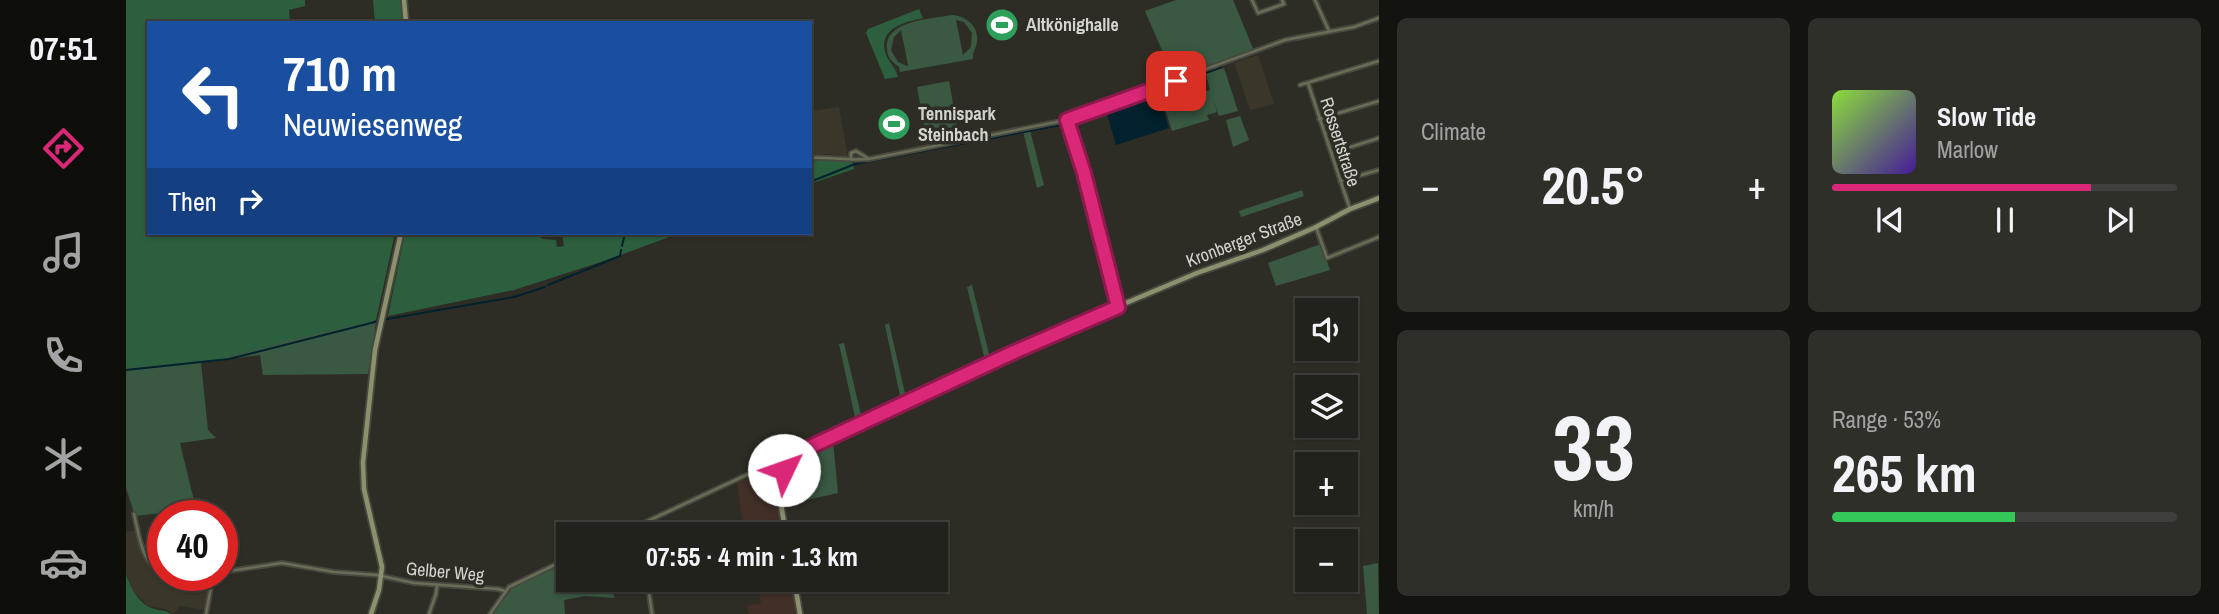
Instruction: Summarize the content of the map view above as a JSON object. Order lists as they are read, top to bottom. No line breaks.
{"streets":{"street":["Rossertstraße","Kronberger Straße","Gelber Weg"]},"crossings":[["Rossertstraße","Kronberger Straße"]],"places":{"sports":["Altkönighalle","Tennispark Steinbach"]},"page":{"tabs":"07:51","tile":["Climate",["33","km/h"],["Range · 53%","265 km"]],"turn":["710 m","Neuwiesenweg"],"song":["Slow Tide","Marlow"],"heat":["−","20.5°","+"],"then":"Then","map_buttons":["+","−"],"limit":"40","trip":"07:55 · 4 min · 1.3 km"}}
